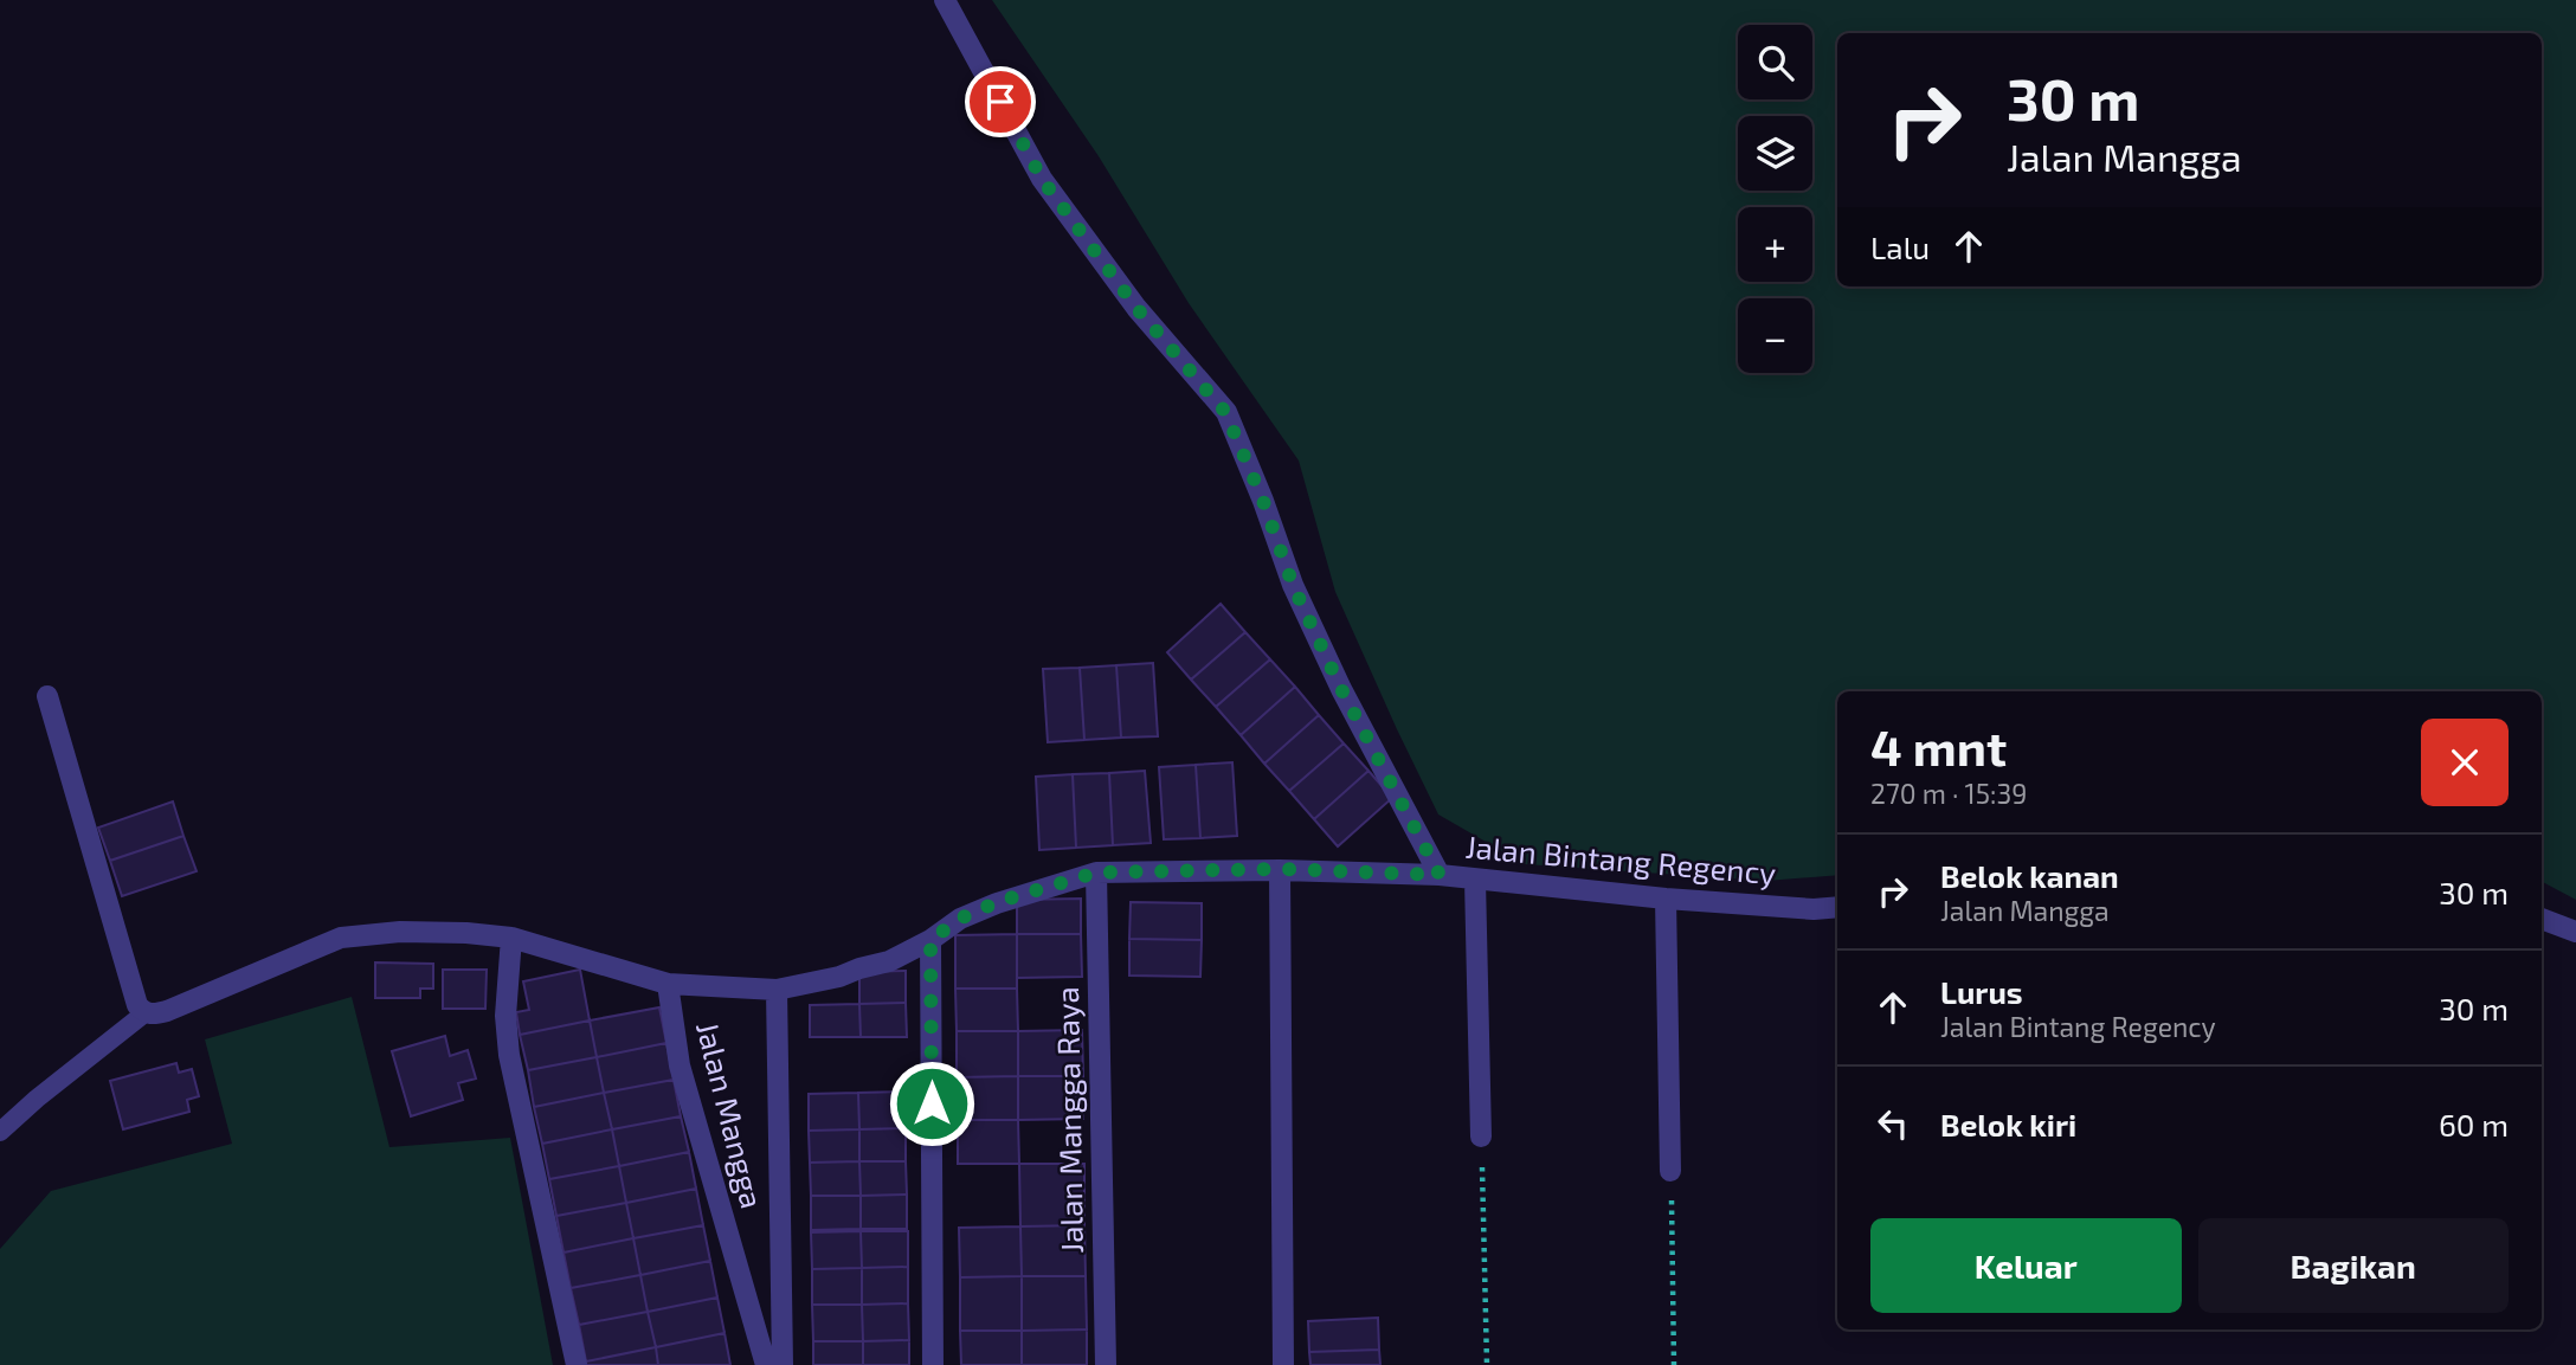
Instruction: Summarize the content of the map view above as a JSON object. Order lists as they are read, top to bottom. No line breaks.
{"streets":{"street":["Jalan Bintang Regency","Jalan Mangga","Jalan Mangga Raya"]},"crossings":[["Jalan Bintang Regency","Jalan Mangga"],["Jalan Bintang Regency","Jalan Mangga Raya"],["Jalan Mangga","Jalan Mangga Raya"]],"page":{"map_buttons":["+","−"],"turn":["30 m","Jalan Mangga"],"then":"Lalu","heading":["4 mnt","270 m · 15:39"],"list":[{"name":"Belok kanan","note":"Jalan Mangga","value":"30 m"},{"name":"Lurus","note":"Jalan Bintang Regency","value":"30 m"},{"name":"Belok kiri","value":"60 m"}],"buttons":["Keluar","Bagikan"]}}
